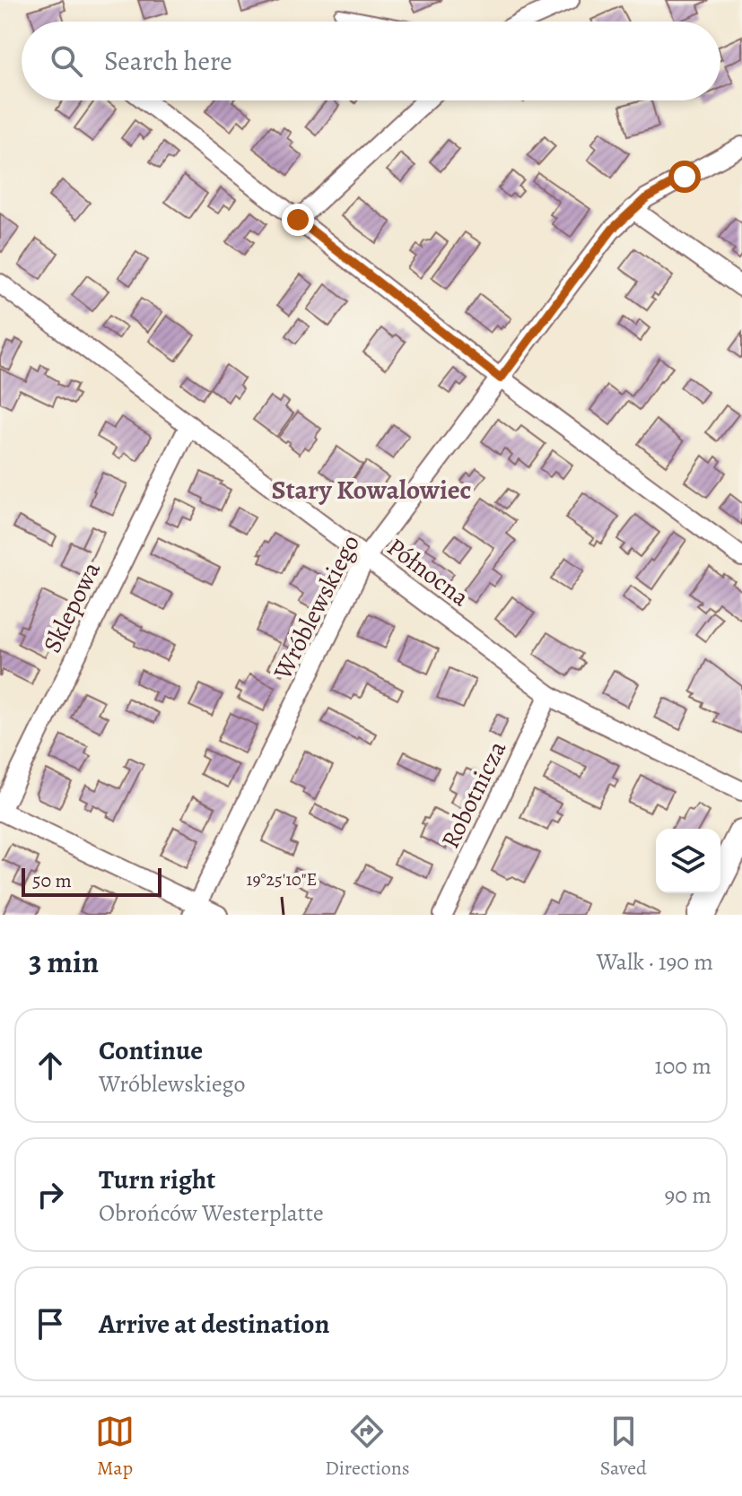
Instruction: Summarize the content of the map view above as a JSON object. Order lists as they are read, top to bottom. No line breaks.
{"streets":{"street":["Północna","Sklepowa","Wróblewskiego","Robotnicza"]},"crossings":[["Północna","Sklepowa"],["Północna","Wróblewskiego"],["Północna","Robotnicza"]],"districts":["Stary Kowalowiec"],"scale_bar":"50 m","page":{"search":"Search here","scale":"50 m","heading":["3 min","Walk · 190 m"],"list":[["Continue","Wróblewskiego","100 m"],["Turn right","Obrońców Westerplatte","90 m"],"Arrive at destination"],"nav":["Map","Directions","Saved"]},"coordinates":["19°25'10\"E"]}
